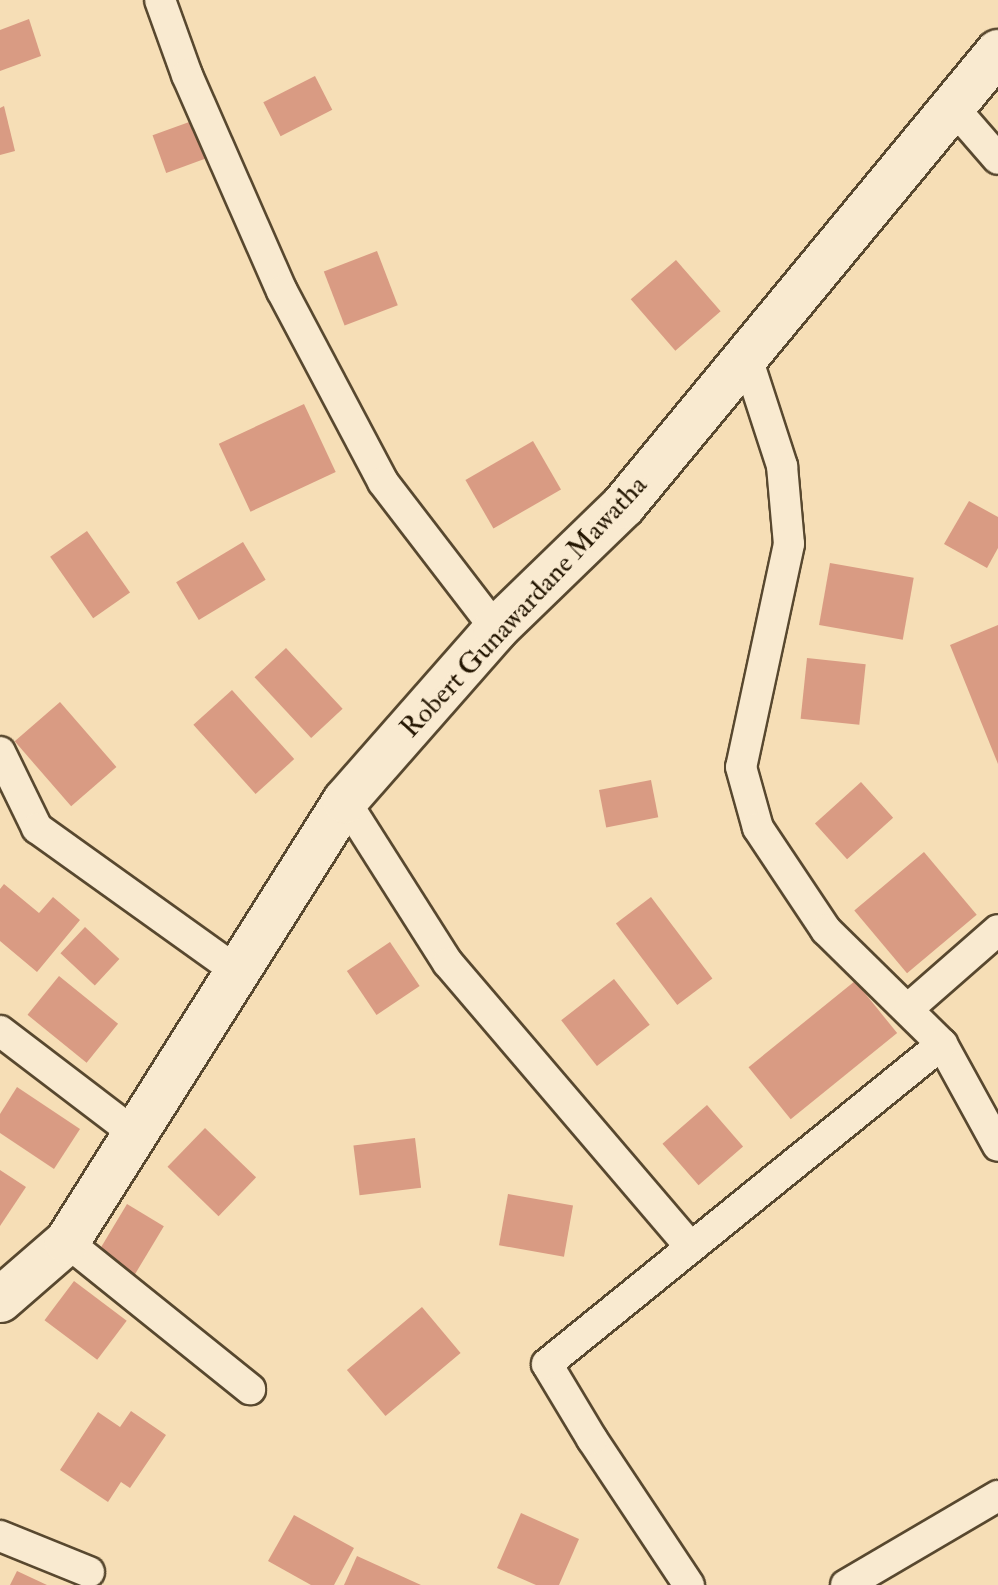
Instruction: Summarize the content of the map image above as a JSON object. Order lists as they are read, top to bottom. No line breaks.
{"streets":{"street":["Robert Gunawardane Mawatha"]}}
